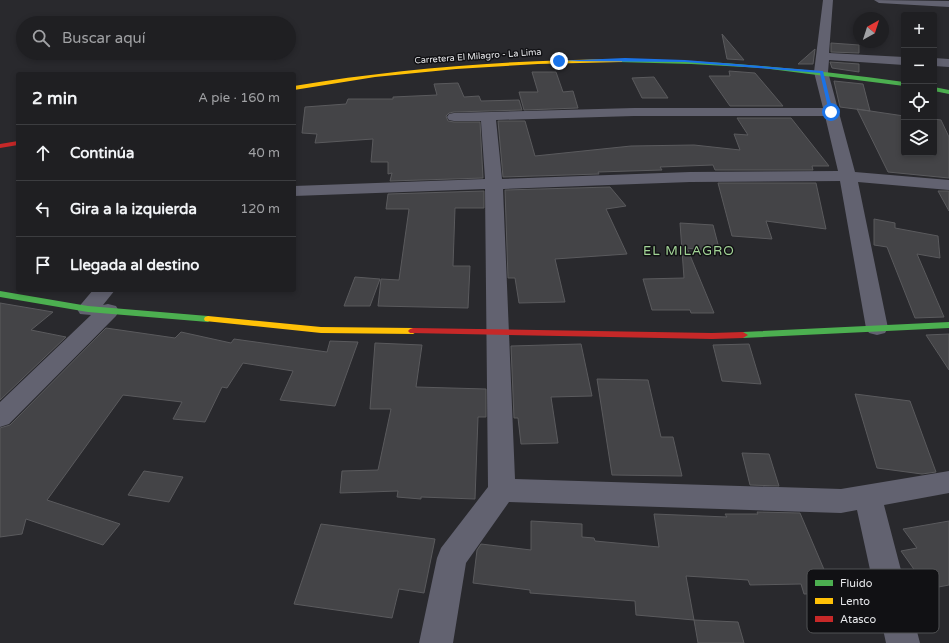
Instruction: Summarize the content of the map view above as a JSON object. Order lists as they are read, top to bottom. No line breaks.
{"streets":{"main road":["Carretera El Milagro - La Lima"]},"districts":["EL MILAGRO"],"legend":["Fluido","Lento","Atasco"],"north":"top right","page":{"map_buttons":["+","−"],"search":"Buscar aquí","heading":["2 min","A pie · 160 m"],"list":[["Continúa","40 m"],["Gira a la izquierda","120 m"],"Llegada al destino"]}}
